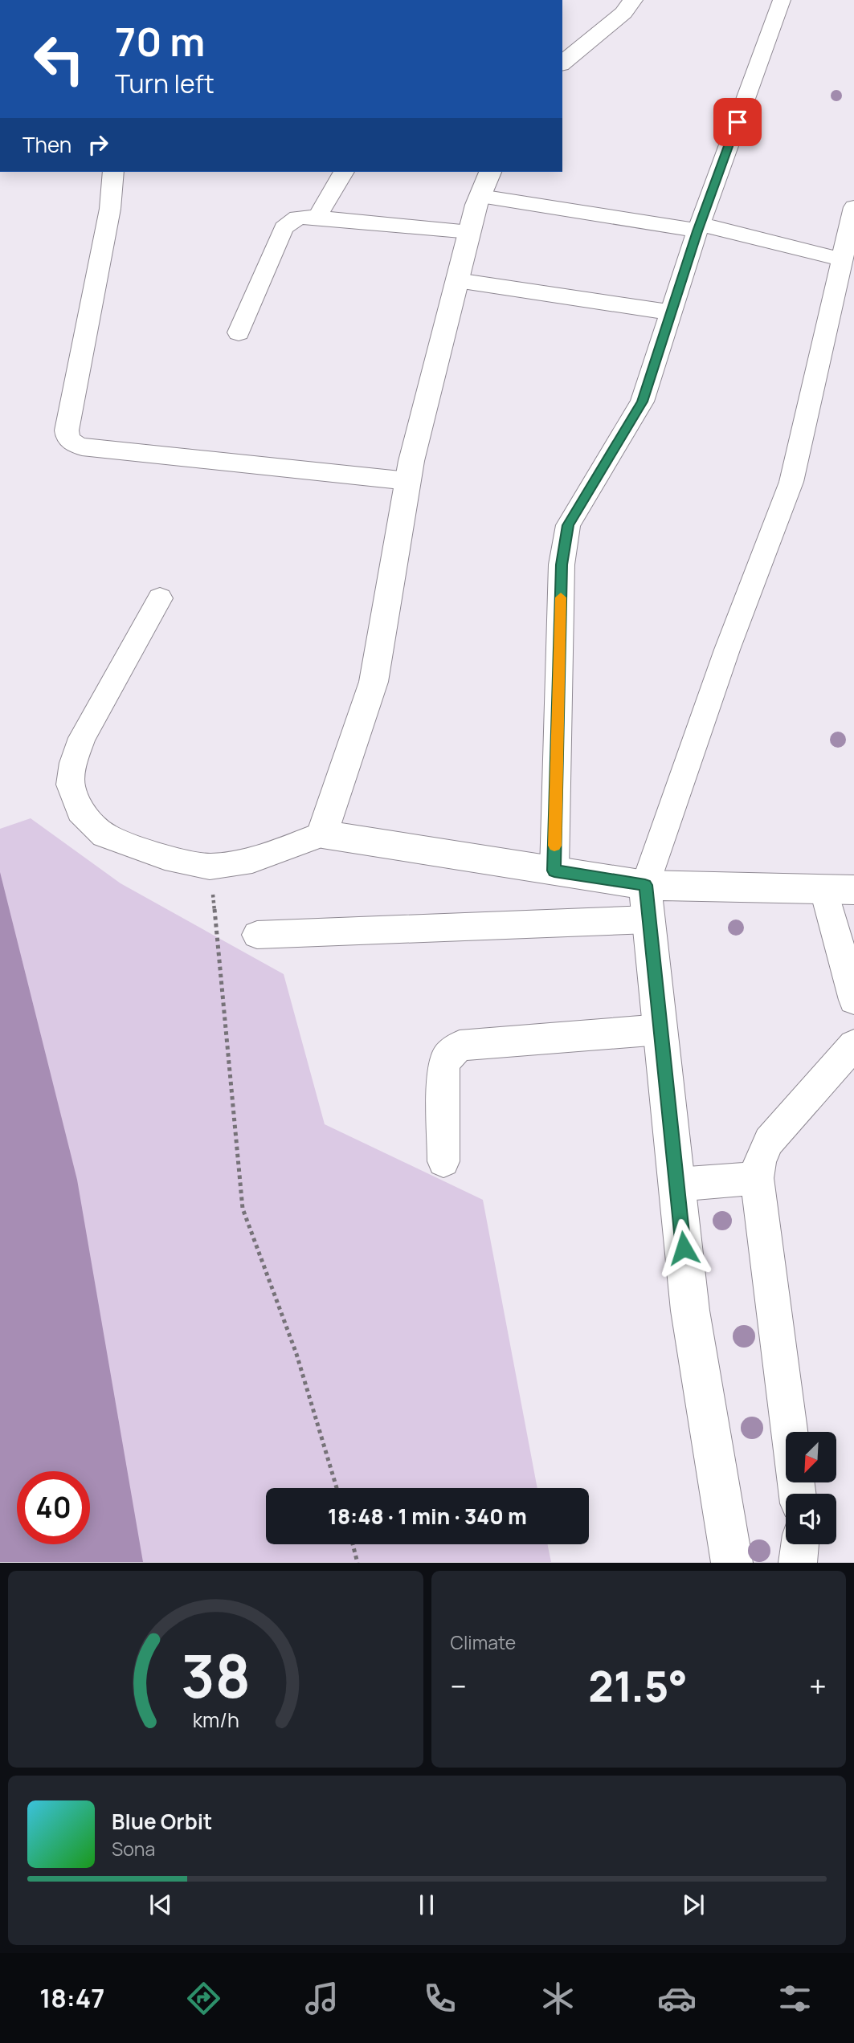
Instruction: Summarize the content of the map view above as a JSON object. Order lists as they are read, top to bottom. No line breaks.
{"north":"bottom left","page":{"turn":["70 m","Turn left"],"then":"Then","limit":"40","trip":"18:48 · 1 min · 340 m","tile":"Climate","heat":["−","21.5°","+"],"song":["Blue Orbit","Sona"],"tabs":"18:47","gauge":["38","km/h"]}}
